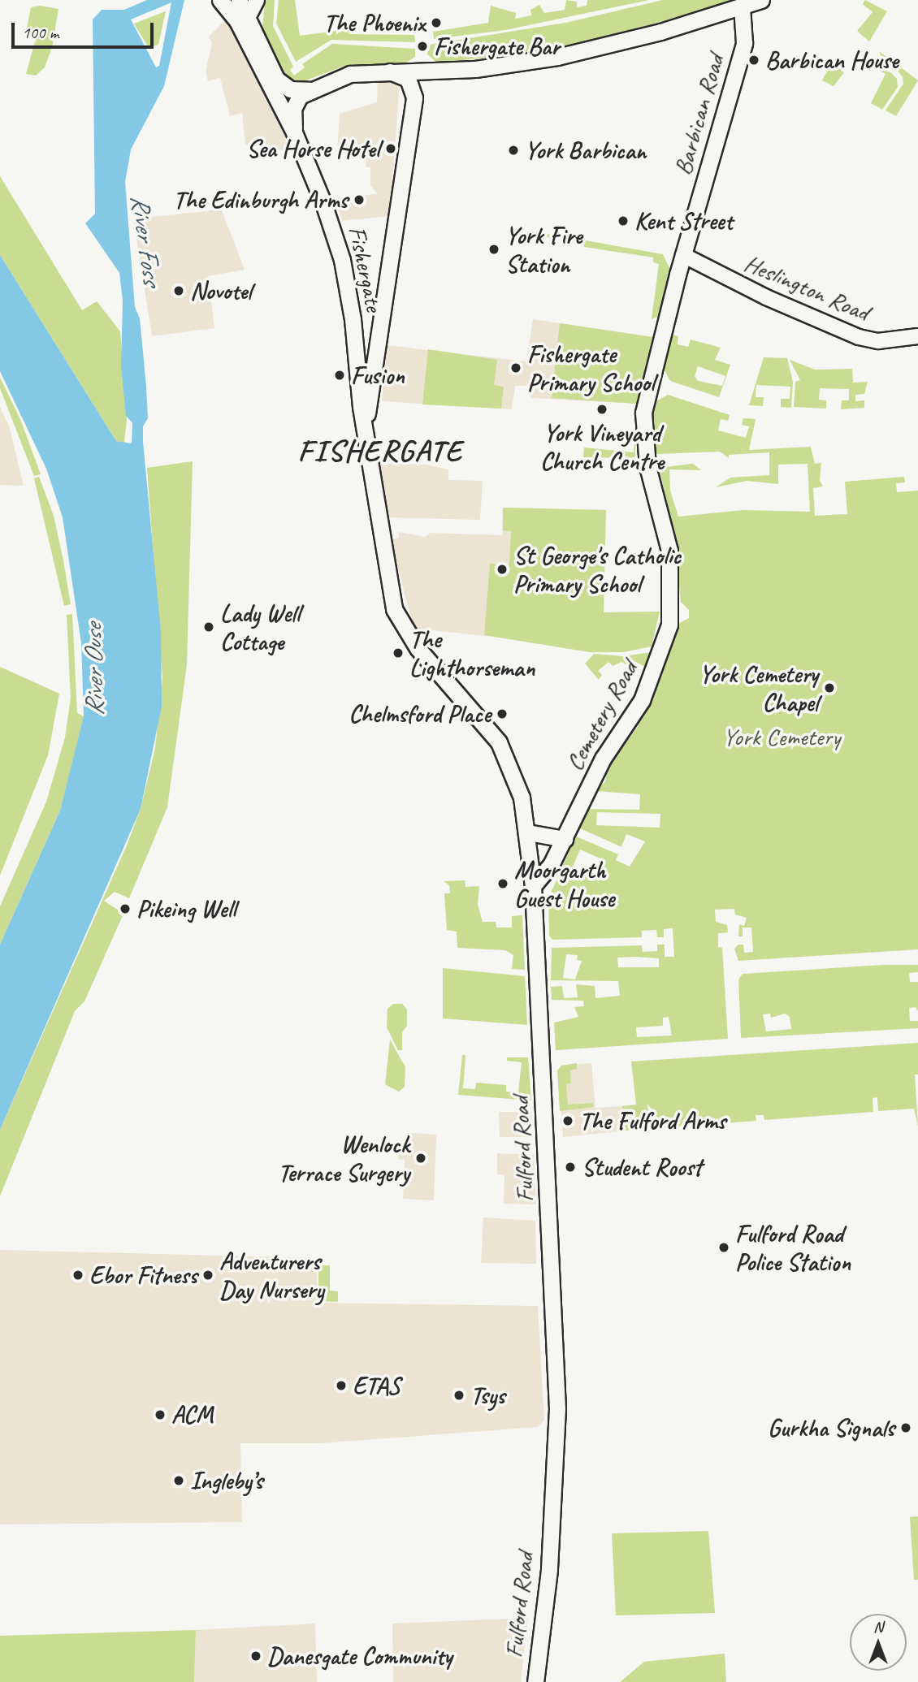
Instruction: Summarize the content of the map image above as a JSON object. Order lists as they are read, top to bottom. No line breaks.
{"streets":{"main road":["Barbican Road","Fishergate","Cemetery Road","Fulford Road"],"street":["Heslington Road"]},"crossings":[["Barbican Road","Heslington Road"],["Barbican Road","Cemetery Road"],["Fishergate","Fulford Road"],["Heslington Road","Cemetery Road"],["Cemetery Road","Fulford Road"]],"districts":["FISHERGATE"],"water":["River Foss","River Ouse"],"parks":["York Cemetery"],"places":["The Phoenix","Fishergate Bar","Barbican House","Sea Horse Hotel","York Barbican","The Edinburgh Arms","Kent Street","York Fire Station","Novotel","Fishergate Primary School","Fusion","York Vineyard Church Centre","St George's Catholic Primary School","Lady Well Cottage","The Lighthorseman","York Cemetery Chapel","Chelmsford Place","Moorgarth Guest House","Pikeing Well","The Fulford Arms","Wenlock Terrace Surgery","Student Roost","Fulford Road Police Station","Ebor Fitness","Adventurers Day Nursery","ETAS","Tsys","ACM","Gurkha Signals","Ingleby’s","Danesgate Community"],"scale_bar":"100 m","north":"top"}
